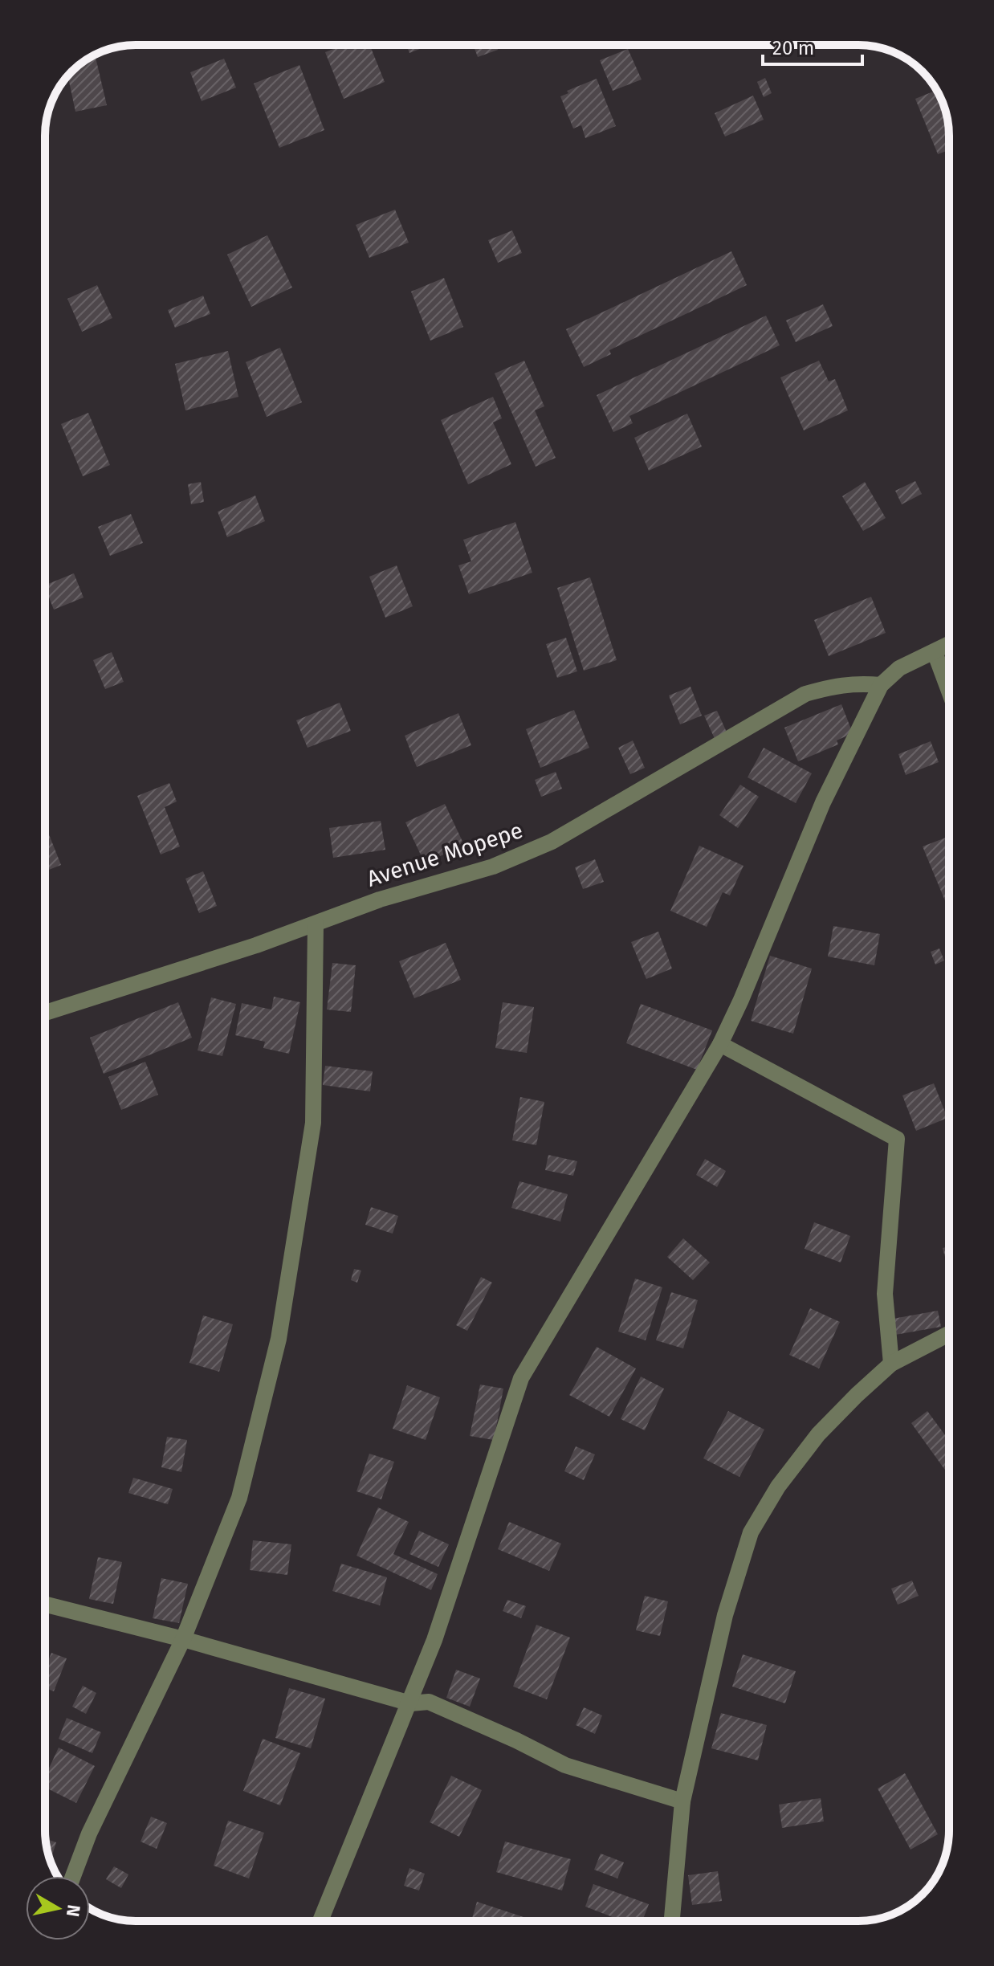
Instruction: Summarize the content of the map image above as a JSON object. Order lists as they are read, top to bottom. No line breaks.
{"streets":{"street":["Avenue Mopepe"]},"scale_bar":"20 m","north":"right"}
